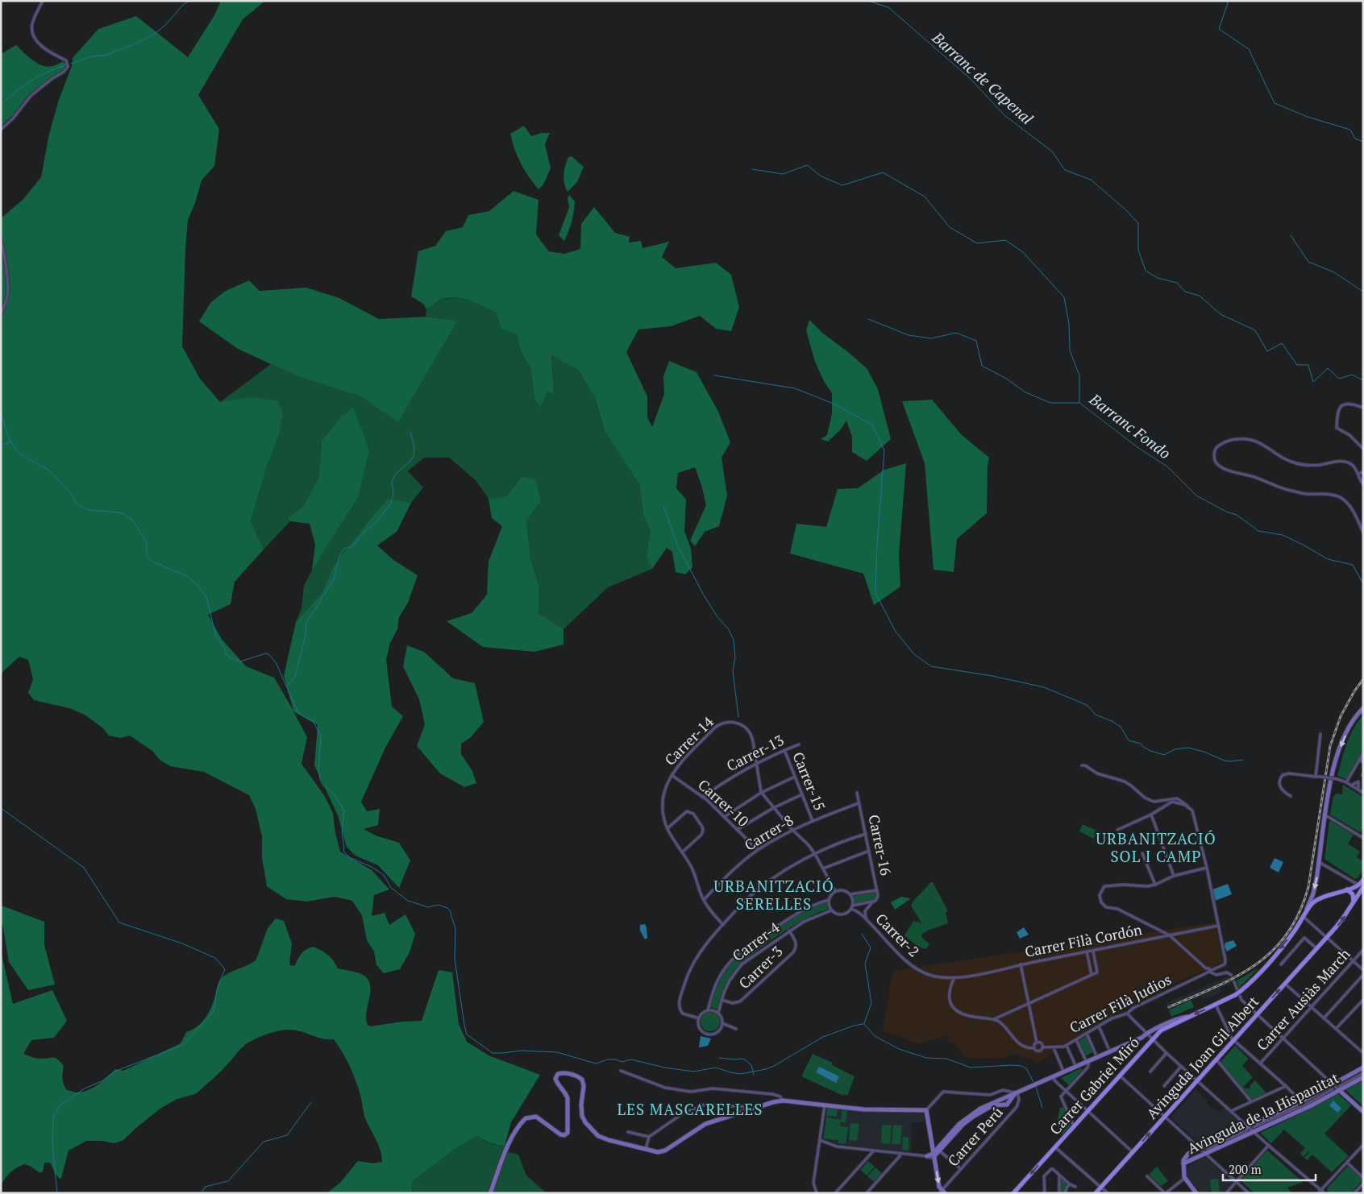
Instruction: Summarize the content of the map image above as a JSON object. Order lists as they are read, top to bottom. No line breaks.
{"streets":{"main road":["Avinguda Joan Gil Albert","Carrer Gabriel Miró"],"street":["Carrer-14","Carrer-13","Carrer-15","Carrer-10","Carrer-8","Carrer-16","Carrer-2","Carrer Filà Cordón","Carrer-4","Carrer-3","Carrer Ausiàs March","Carrer Filà Judios","Avinguda de la Hispanitat","Carrer Perú"]},"crossings":[["Carrer-14","Carrer-13"],["Carrer-14","Carrer-10"],["Carrer-14","Carrer-8"],["Carrer-14","Carrer-2"],["Carrer-14","Carrer-4"],["Carrer-13","Carrer-15"],["Carrer-13","Carrer-10"],["Carrer-15","Carrer-8"],["Carrer-10","Carrer-8"],["Carrer-8","Carrer-16"],["Carrer-16","Carrer-2"],["Carrer-2","Carrer Filà Cordón"],["Carrer-2","Carrer-4"],["Carrer Filà Cordón","Carrer Filà Judios"],["Carrer-4","Carrer-3"],["Avinguda Joan Gil Albert","Carrer Gabriel Miró"]],"one_way":["Carrer Gabriel Miró"],"districts":["URBANITZACIÓ SOL I CAMP","URBANITZACIÓ SERELLES","LES MASCARELLES"],"water":["Barranc de Capenal","Barranc Fondo"],"scale_bar":"200 m"}
